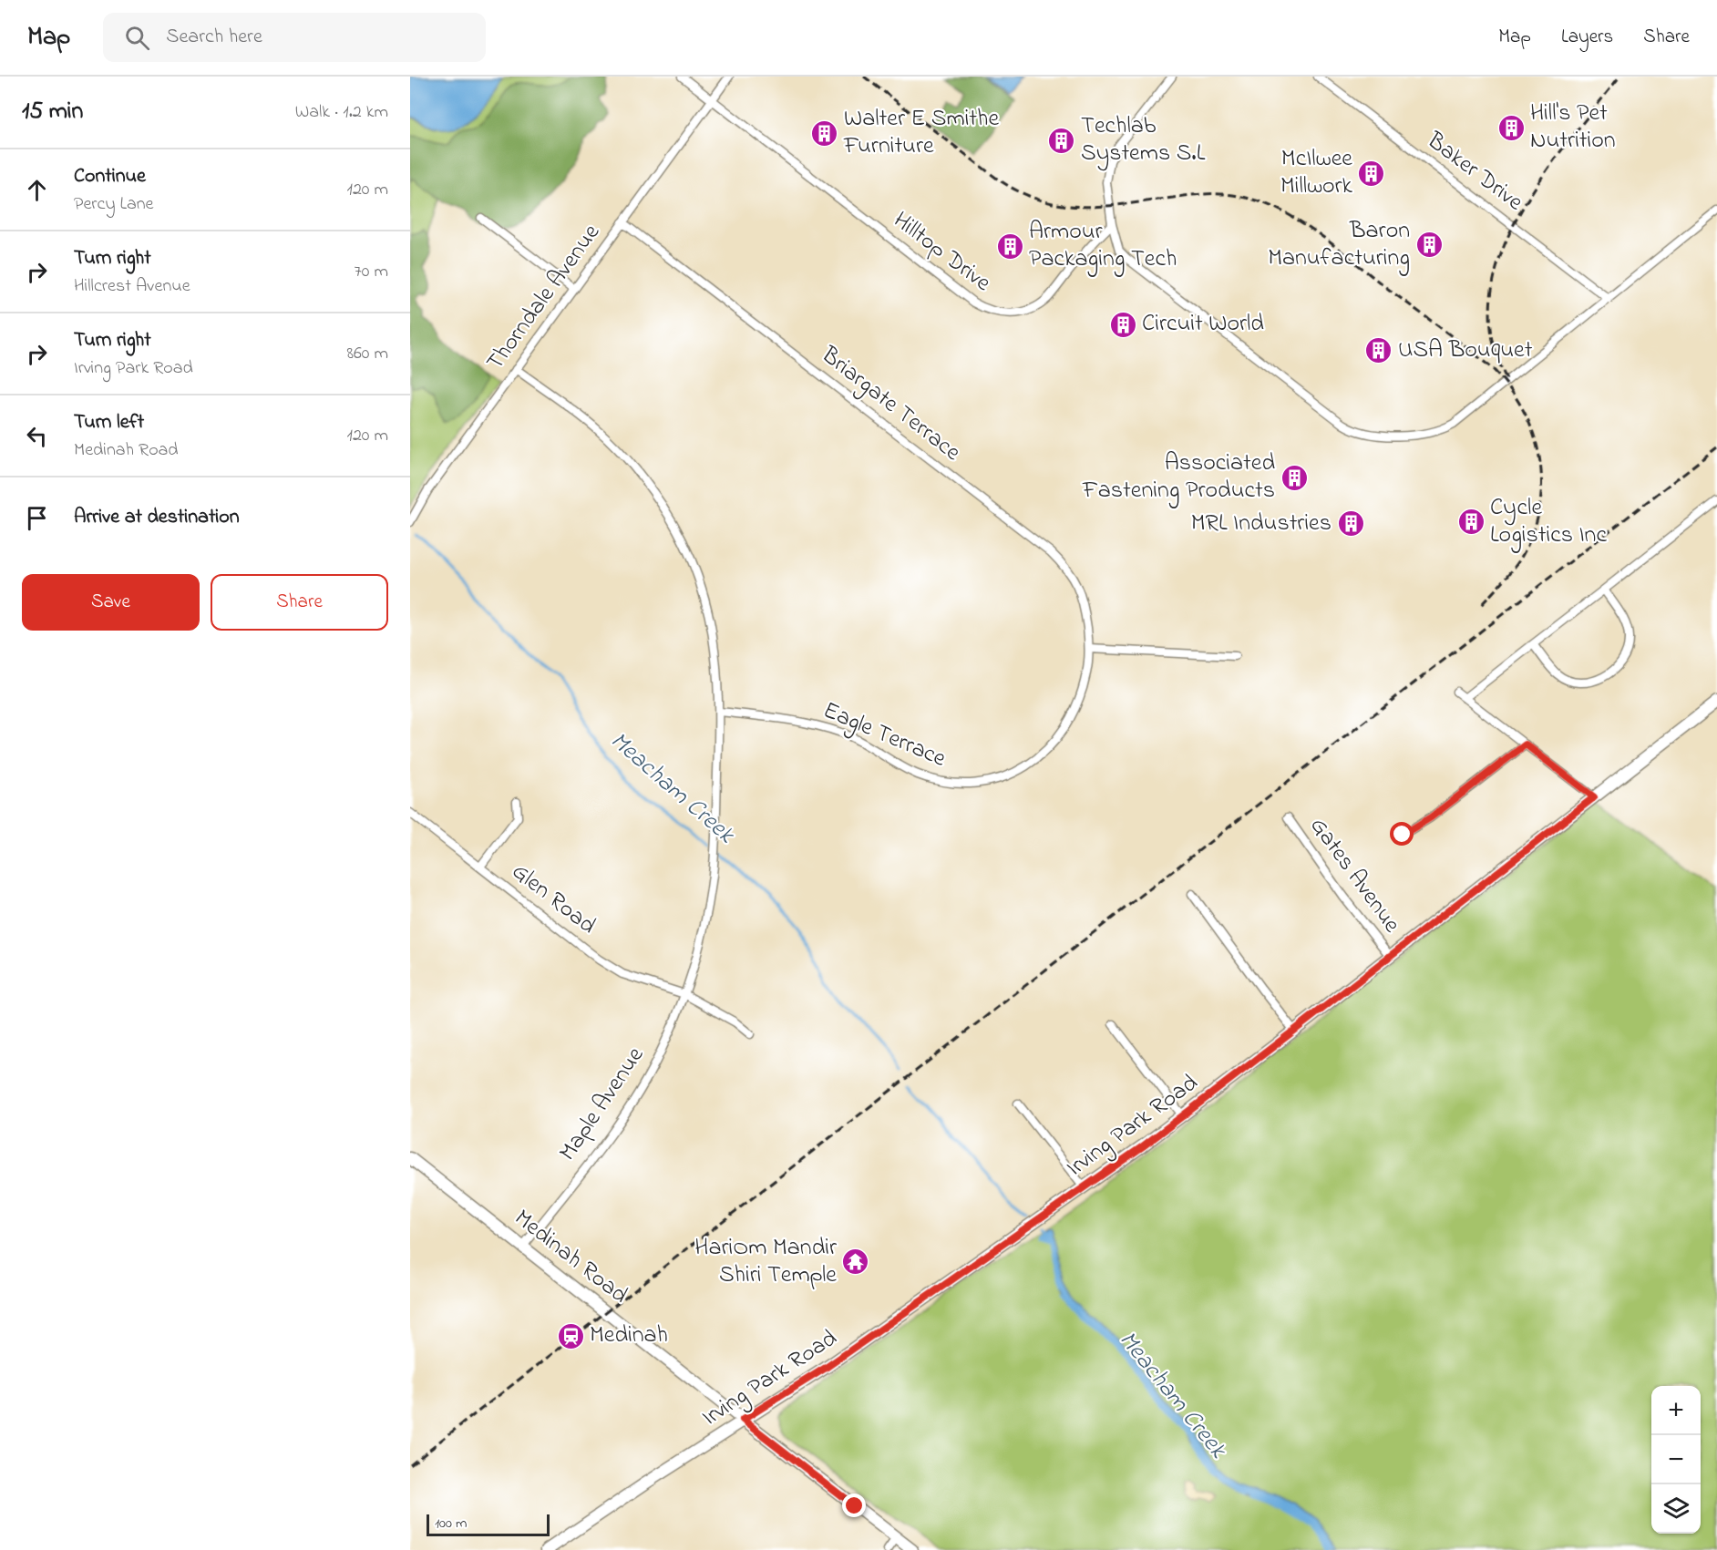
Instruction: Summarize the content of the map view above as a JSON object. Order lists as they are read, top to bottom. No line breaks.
{"streets":{"main road":["Irving Park Road","Medinah Road"],"street":["Baker Drive","Hilltop Drive","Thorndale Avenue","Briargate Terrace","Eagle Terrace","Gates Avenue","Glen Road","Maple Avenue"]},"crossings":[["Hilltop Drive","Thorndale Avenue"],["Thorndale Avenue","Briargate Terrace"],["Thorndale Avenue","Maple Avenue"],["Briargate Terrace","Eagle Terrace"],["Eagle Terrace","Maple Avenue"],["Gates Avenue","Irving Park Road"],["Glen Road","Maple Avenue"],["Maple Avenue","Medinah Road"],["Irving Park Road","Medinah Road"]],"water":["Meacham Creek"],"places":{"building":["Hill's Pet Nutrition","Walter E Smithe Furniture","Techlab Systems S.L","McIlwee Millwork","Baron Manufacturing","Armour Packaging Tech","Circuit World","USA Bouquet","Associated Fastening Products","Cycle Logistics Inc","MRL Industries"],"temple":["HariOm Mandir Shiri Temple"],"station":["Medinah"]},"scale_bar":"100 m","page":{"header":"Map","search":"Search here","nav":["Map","Layers","Share"],"heading":["15 min","Walk · 1.2 km"],"list":[["Continue","Percy Lane","120 m"],["Turn right","Hillcrest Avenue","70 m"],["Turn right","Irving Park Road","860 m"],["Turn left","Medinah Road","120 m"],"Arrive at destination"],"buttons":["Save","Share"],"map_buttons":["+","−"],"scale":"100 m"}}
